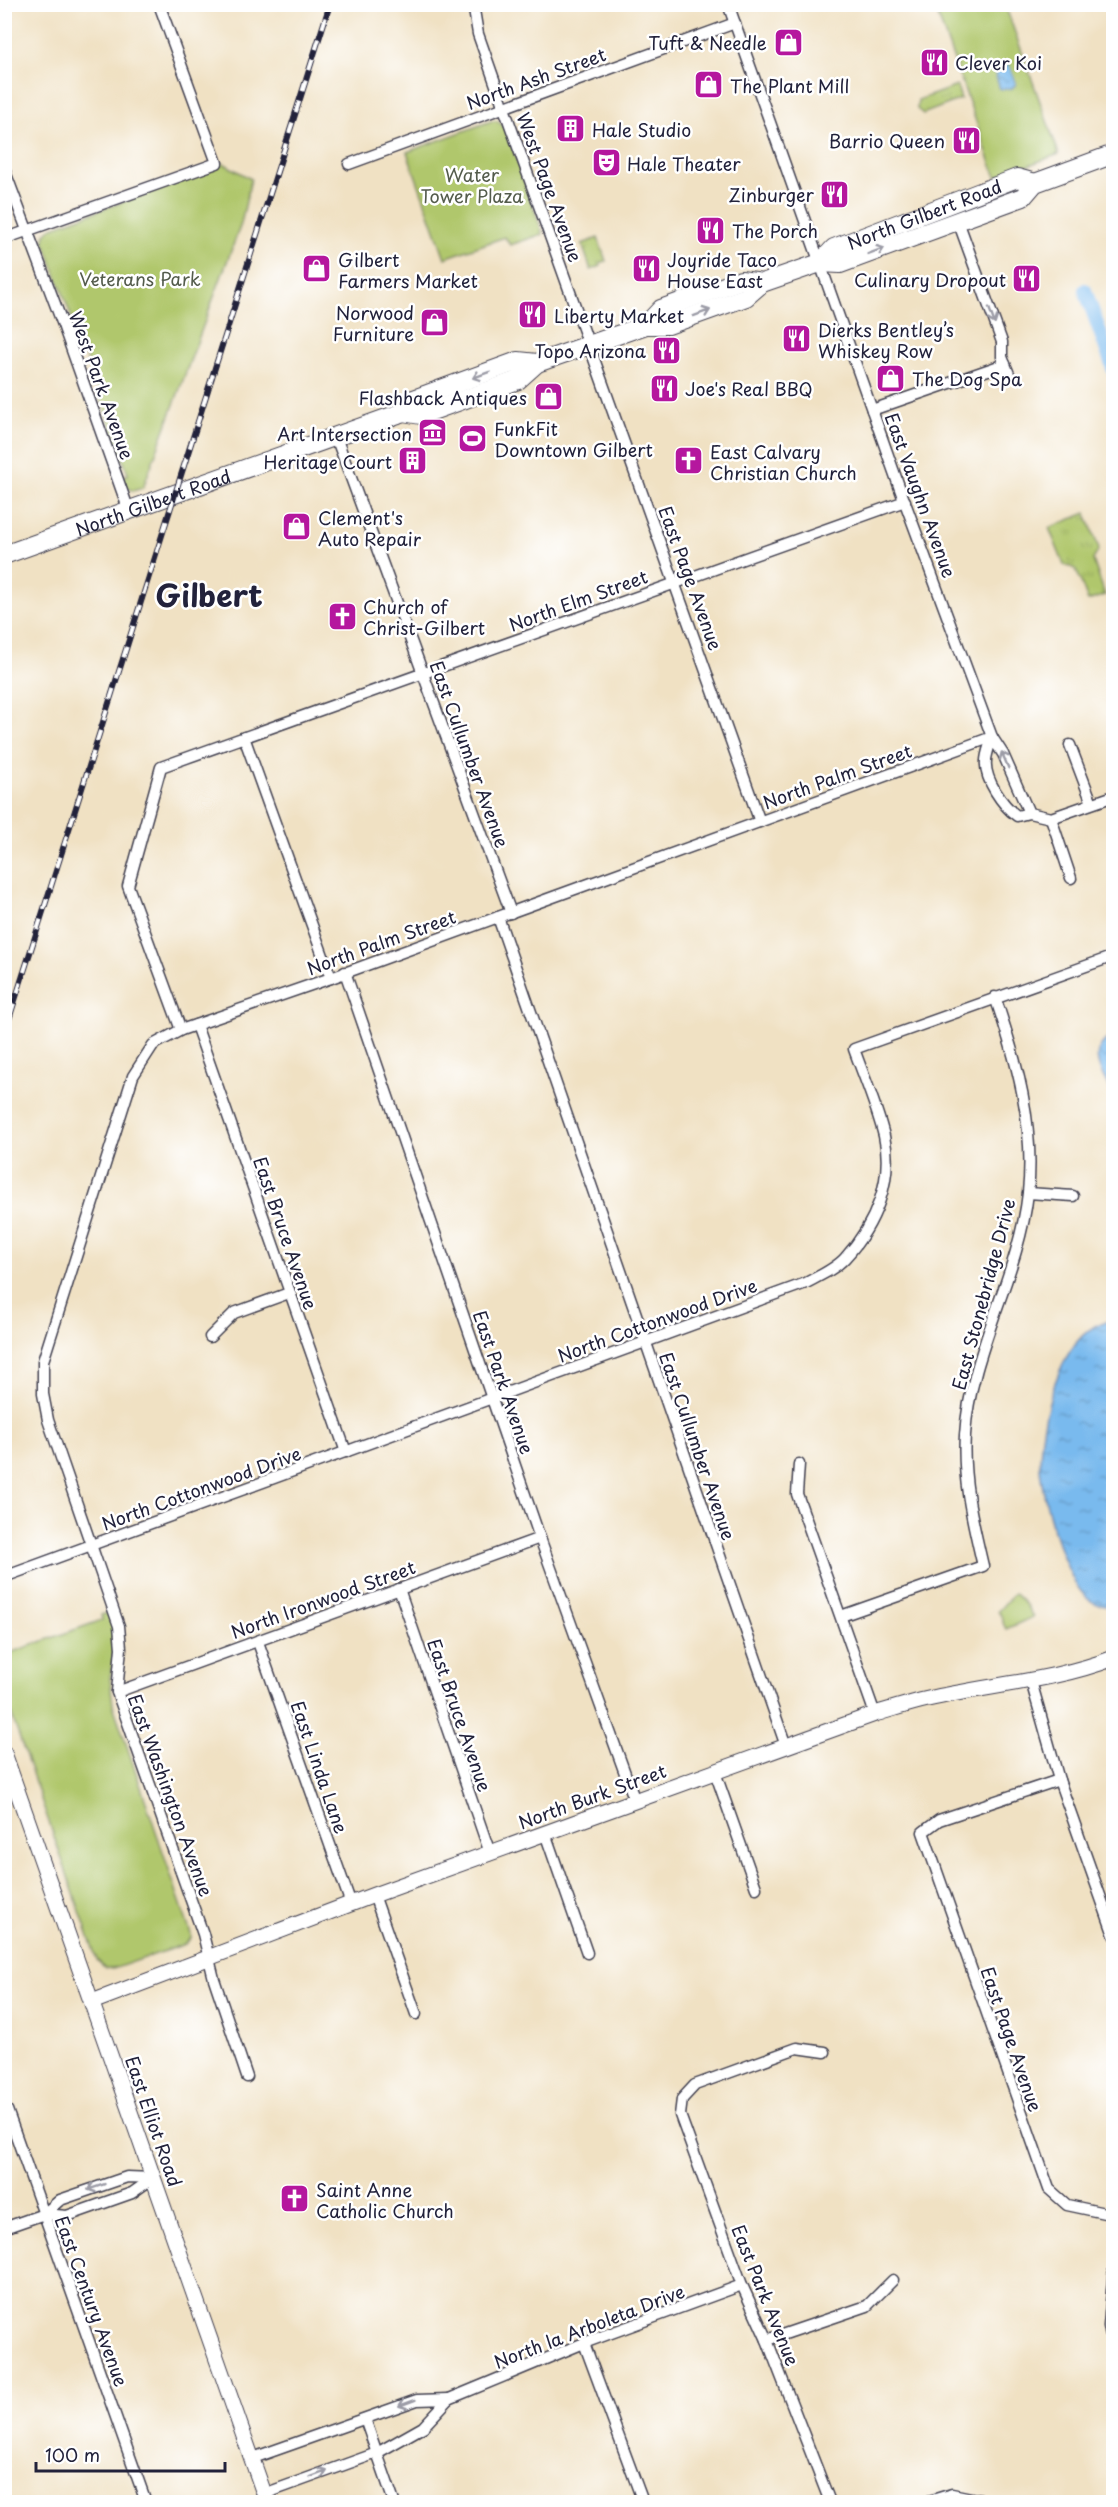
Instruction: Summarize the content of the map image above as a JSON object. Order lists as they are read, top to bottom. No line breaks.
{"streets":{"main road":["North Gilbert Road"],"street":["North Ash Street","West Page Avenue","West Park Avenue","East Vaughn Avenue","East Page Avenue","North Elm Street","East Cullumber Avenue","North Palm Street","East Bruce Avenue","East Stonebridge Drive","North Cottonwood Drive","East Park Avenue","North Ironwood Street","East Linda Lane","East Washington Avenue","North Burk Street","East Elliot Road","East Century Avenue","North la Arboleta Drive"]},"crossings":[["North Ash Street","West Page Avenue"],["North Ash Street","East Vaughn Avenue"],["West Page Avenue","North Gilbert Road"],["West Page Avenue","East Page Avenue"],["North Gilbert Road","West Park Avenue"],["North Gilbert Road","East Vaughn Avenue"],["North Gilbert Road","East Page Avenue"],["North Gilbert Road","East Cullumber Avenue"],["East Vaughn Avenue","North Elm Street"],["East Vaughn Avenue","North Palm Street"],["East Page Avenue","North Elm Street"],["East Page Avenue","North Palm Street"],["North Elm Street","East Cullumber Avenue"],["North Elm Street","North Palm Street"],["East Cullumber Avenue","North Palm Street"],["East Cullumber Avenue","North Cottonwood Drive"],["East Cullumber Avenue","North Burk Street"],["North Palm Street","East Bruce Avenue"],["North Palm Street","East Park Avenue"],["North Palm Street","East Washington Avenue"],["East Bruce Avenue","North Cottonwood Drive"],["East Bruce Avenue","North Ironwood Street"],["East Bruce Avenue","North Burk Street"],["East Stonebridge Drive","North Cottonwood Drive"],["North Cottonwood Drive","East Park Avenue"],["North Cottonwood Drive","East Washington Avenue"],["East Park Avenue","North Ironwood Street"],["East Park Avenue","North Burk Street"],["East Park Avenue","North la Arboleta Drive"],["North Ironwood Street","East Linda Lane"],["North Ironwood Street","East Washington Avenue"],["East Linda Lane","North Burk Street"],["East Washington Avenue","North Burk Street"],["North Burk Street","East Elliot Road"],["East Elliot Road","North la Arboleta Drive"]],"districts":["Gilbert"],"parks":["Water Tower Plaza","Veterans Park"],"places":{"shop":["Tuft & Needle","The Plant Mill","Gilbert Farmers Market","Norwood Furniture","The Dog Spa","Flashback Antiques","Clement's Auto Repair"],"restaurant":["Clever Koi","Barrio Queen","Zinburger","The Porch","Joyride Taco House East","Culinary Dropout","Liberty Market","Dierks Bentley’s Whiskey Row","Topo Arizona","Joe's Real BBQ"],"building":["Hale Studio","Heritage Court"],"theatre":["Hale Theater"],"museum":["Art Intersection"],"sports":["FunkFit Downtown Gilbert"],"church":["East Calvary Christian Church","Church of Christ-Gilbert","Saint Anne Catholic Church"]},"scale_bar":"100 m"}
